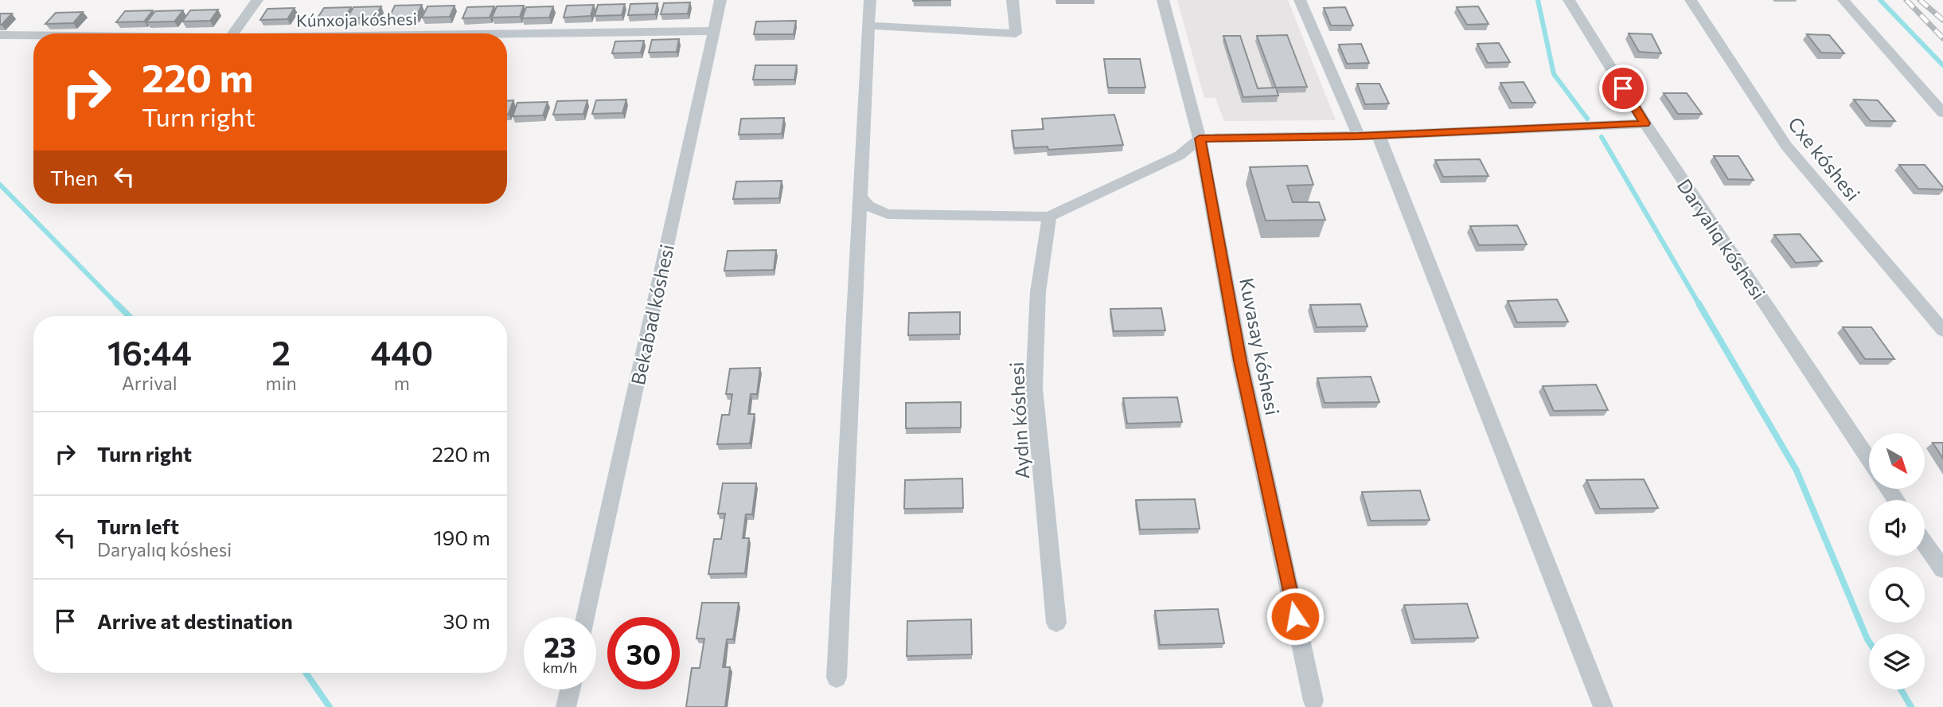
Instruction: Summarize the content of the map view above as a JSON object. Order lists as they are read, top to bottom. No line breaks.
{"streets":{"street":["Kúnxoja kóshesi","Cxe kóshesi","Daryalıq kóshesi","Bekabad kóshesi","Kuvasay kóshesi","Aydın kóshesi"]},"crossings":[["Kúnxoja kóshesi","Bekabad kóshesi"]],"north":"bottom right","page":{"turn":["220 m","Turn right"],"then":"Then","eta":["16:44","Arrival","2","min","440","m"],"list":[{"name":"Turn right","value":"220 m"},{"name":"Turn left","note":"Daryalıq kóshesi","value":"190 m"},{"name":"Arrive at destination","value":"30 m"}],"speed":"23 km/h","limit":"30"}}
